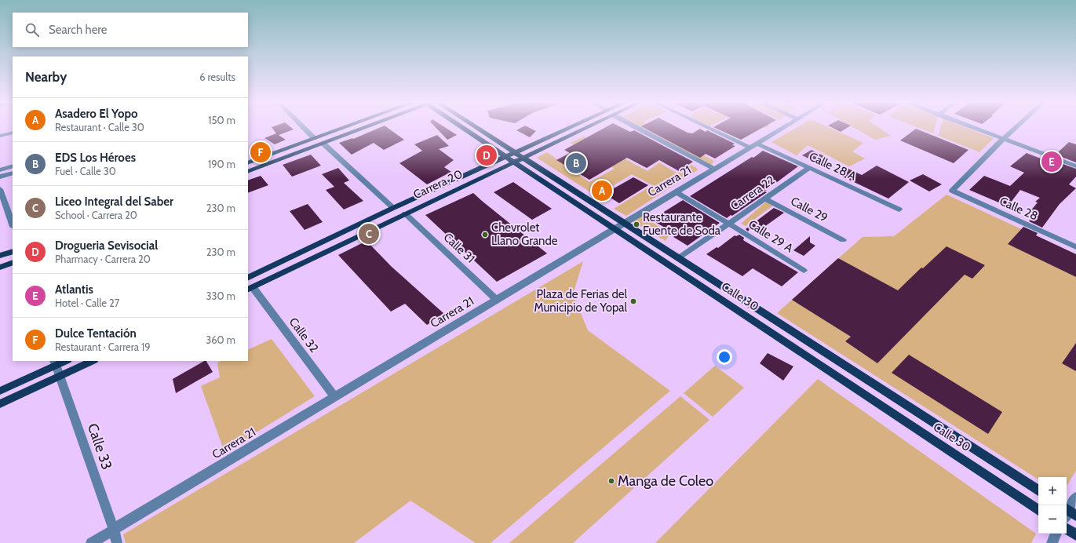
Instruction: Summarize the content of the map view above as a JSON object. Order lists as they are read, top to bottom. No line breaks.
{"streets":{"main road":["Carrera 20","Calle 30"],"street":["Calle 28 A","Carrera 21","Carrera 22","Calle 28","Calle 29","Calle 29 A","Calle 31","Calle 32","Calle 33"]},"crossings":[["Calle 28 A","Carrera 21"],["Calle 28 A","Carrera 22"],["Carrera 21","Calle 29 A"],["Carrera 21","Calle 31"],["Carrera 21","Calle 30"],["Carrera 21","Calle 32"],["Carrera 21","Calle 33"],["Carrera 20","Calle 31"],["Carrera 20","Calle 30"],["Carrera 20","Calle 32"],["Carrera 22","Calle 29"],["Carrera 22","Calle 29 A"],["Carrera 22","Calle 30"]],"places":["Restaurante Fuente de Soda","Chevrolet Llano Grande","Plaza de Ferias del Municipio de Yopal","Manga de Coleo"],"page":{"search":"Search here","heading":["Nearby","6 results"],"list":[{"mark":"A","name":"Asadero El Yopo","note":"Restaurant · Calle 30","value":"150 m"},{"mark":"B","name":"EDS Los Héroes","note":"Fuel · Calle 30","value":"190 m"},{"mark":"C","name":"Liceo Integral del Saber","note":"School · Carrera 20","value":"230 m"},{"mark":"D","name":"Drogueria Sevisocial","note":"Pharmacy · Carrera 20","value":"230 m"},{"mark":"E","name":"Atlantis","note":"Hotel · Calle 27","value":"330 m"},{"mark":"F","name":"Dulce Tentación","note":"Restaurant · Carrera 19","value":"360 m"}],"pins":["F","D","E","B","A","C"],"map_buttons":["+","−"]}}
